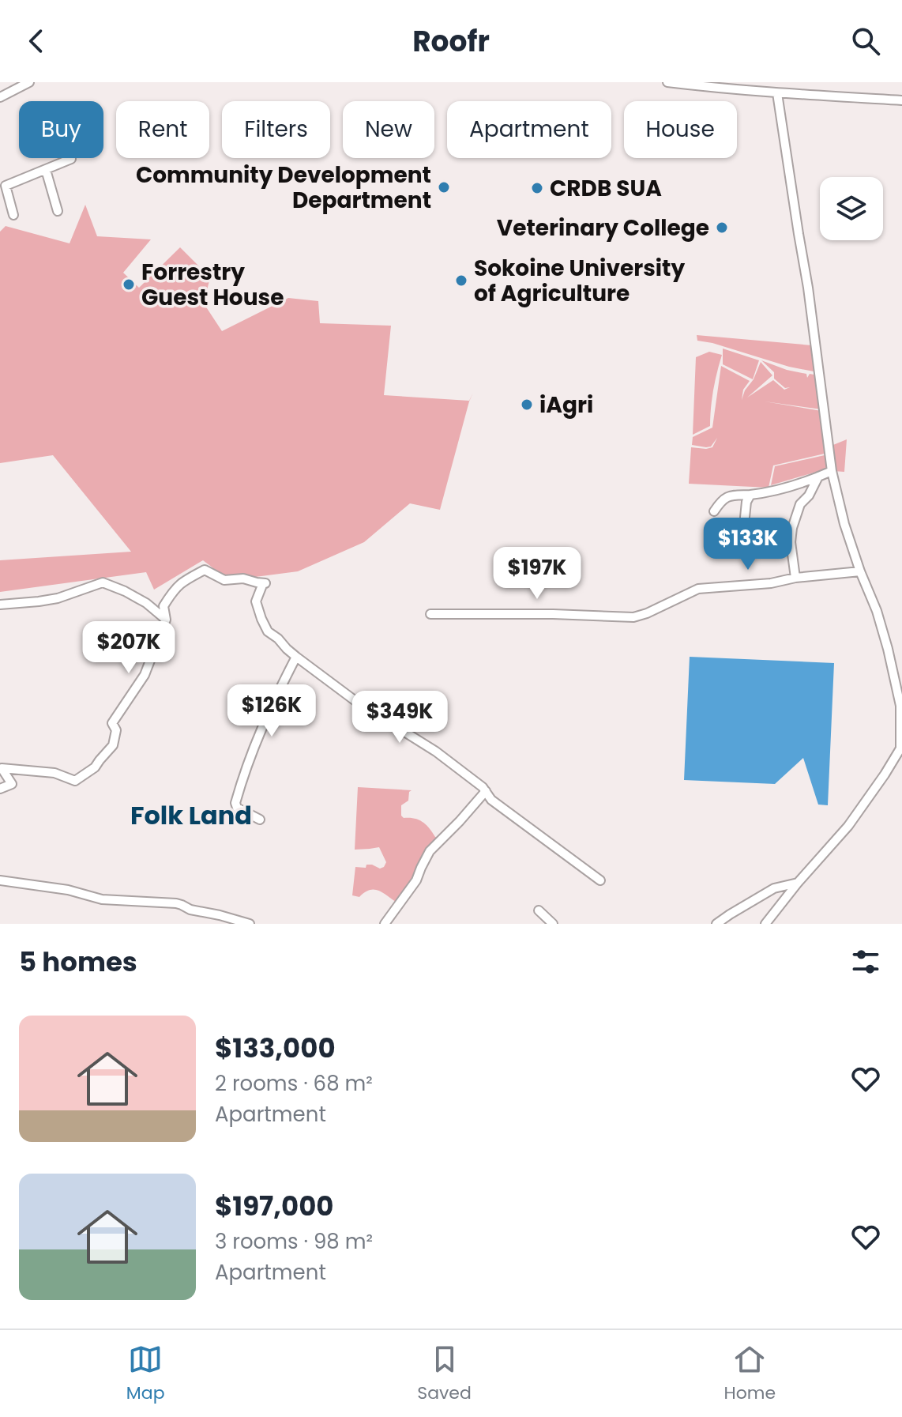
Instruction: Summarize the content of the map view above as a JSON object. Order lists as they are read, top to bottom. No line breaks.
{"districts":["Folk Land"],"places":["Community Development Department","CRDB SUA","Veterinary College","Sokoine University of Agriculture","Forrestry Guest House","iAgri"],"page":{"header":"Roofr","chip":["Buy","Rent","Filters","New","Apartment","House"],"price":["$133K","$197K","$207K","$126K","$349K"],"heading":"5 homes","list":[{"name":"$133,000","note":"2 rooms · 68 m² · Apartment"},{"name":"$197,000","note":"3 rooms · 98 m² · Apartment"}],"tabs":["Map","Saved","Home"]}}
